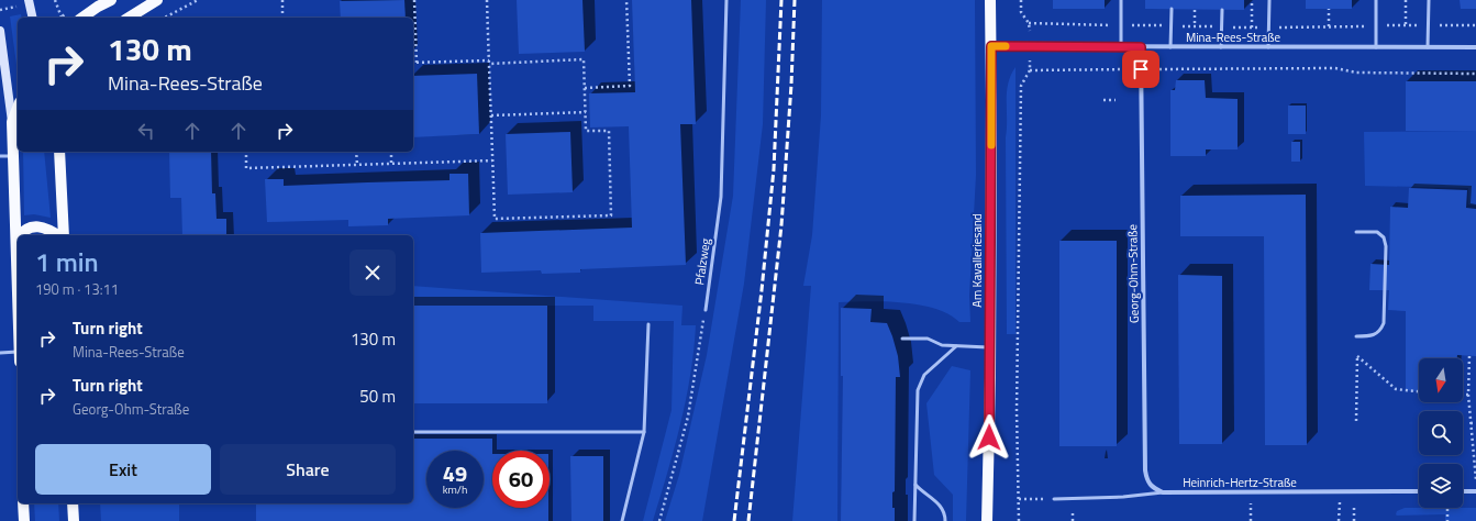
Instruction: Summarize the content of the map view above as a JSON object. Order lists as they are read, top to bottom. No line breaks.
{"streets":{"main road":["Am Kavalleriesand"],"street":["Mina-Rees-Straße","Georg-Ohm-Straße","Heinrich-Hertz-Straße"],"lane":["Pfalzweg"]},"crossings":[["Mina-Rees-Straße","Am Kavalleriesand"],["Mina-Rees-Straße","Georg-Ohm-Straße"],["Georg-Ohm-Straße","Heinrich-Hertz-Straße"]],"north":"bottom","page":{"turn":["130 m","Mina-Rees-Straße"],"heading":["1 min","190 m · 13:11"],"list":[{"name":"Turn right","note":"Mina-Rees-Straße","value":"130 m"},{"name":"Turn right","note":"Georg-Ohm-Straße","value":"50 m"}],"buttons":["Exit","Share"],"speed":"49 km/h","limit":"60"}}
